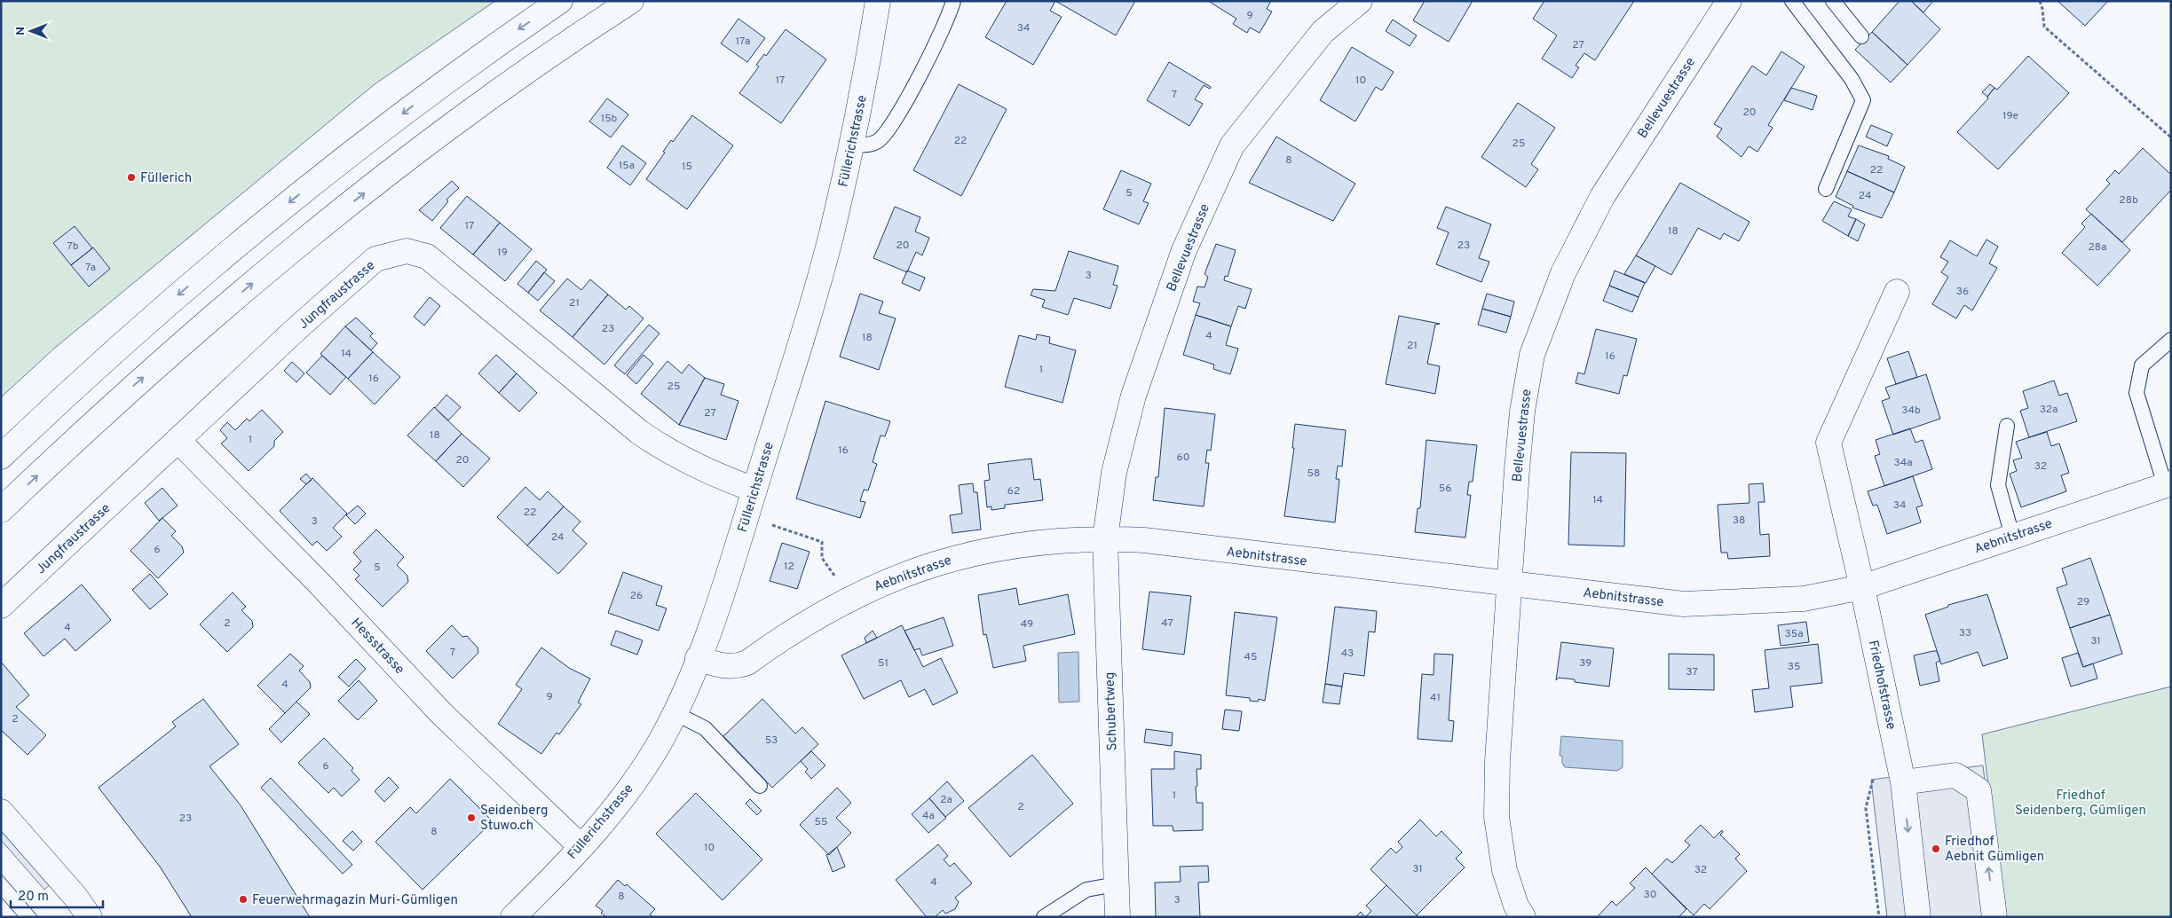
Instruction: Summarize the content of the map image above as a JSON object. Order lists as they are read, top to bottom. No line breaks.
{"streets":{"main road":["Bellevuestrasse","Füllerichstrasse","Jungfraustrasse","Aebnitstrasse","Hessstrasse","Friedhofstrasse","Schubertweg"]},"crossings":[["Bellevuestrasse","Aebnitstrasse"],["Bellevuestrasse","Schubertweg"],["Füllerichstrasse","Jungfraustrasse"],["Füllerichstrasse","Aebnitstrasse"],["Füllerichstrasse","Hessstrasse"],["Jungfraustrasse","Hessstrasse"],["Aebnitstrasse","Friedhofstrasse"],["Aebnitstrasse","Schubertweg"]],"one_way":["Friedhofstrasse"],"parks":["Friedhof Seidenberg, Gümligen"],"places":["Füllerich","Seidenberg Stuwo.ch","Friedhof Aebnit Gümligen","Feuerwehrmagazin Muri-Gümligen"],"house_numbers":["9","34","17a","27","17","10","7","20","19e","15b","22","25","8","15a","15","22","5","24","28b","17","18","20","23","7b","28a","19","7a","3","36","21","23","4","18","21","14","16","1","16","25","32a","34b","27","18","1","16","60","20","34a","32","58","56","62","14","34","22","38","3","24","6","12","5","26","29","2","47","49","4","33","35a","31","7","43","45","51","39","35","37","4","9","41","2","53","6","1","2a","2","4a","23","55","8","10","31","32","4","30","8","3"],"scale_bar":"20 m","north":"left"}
